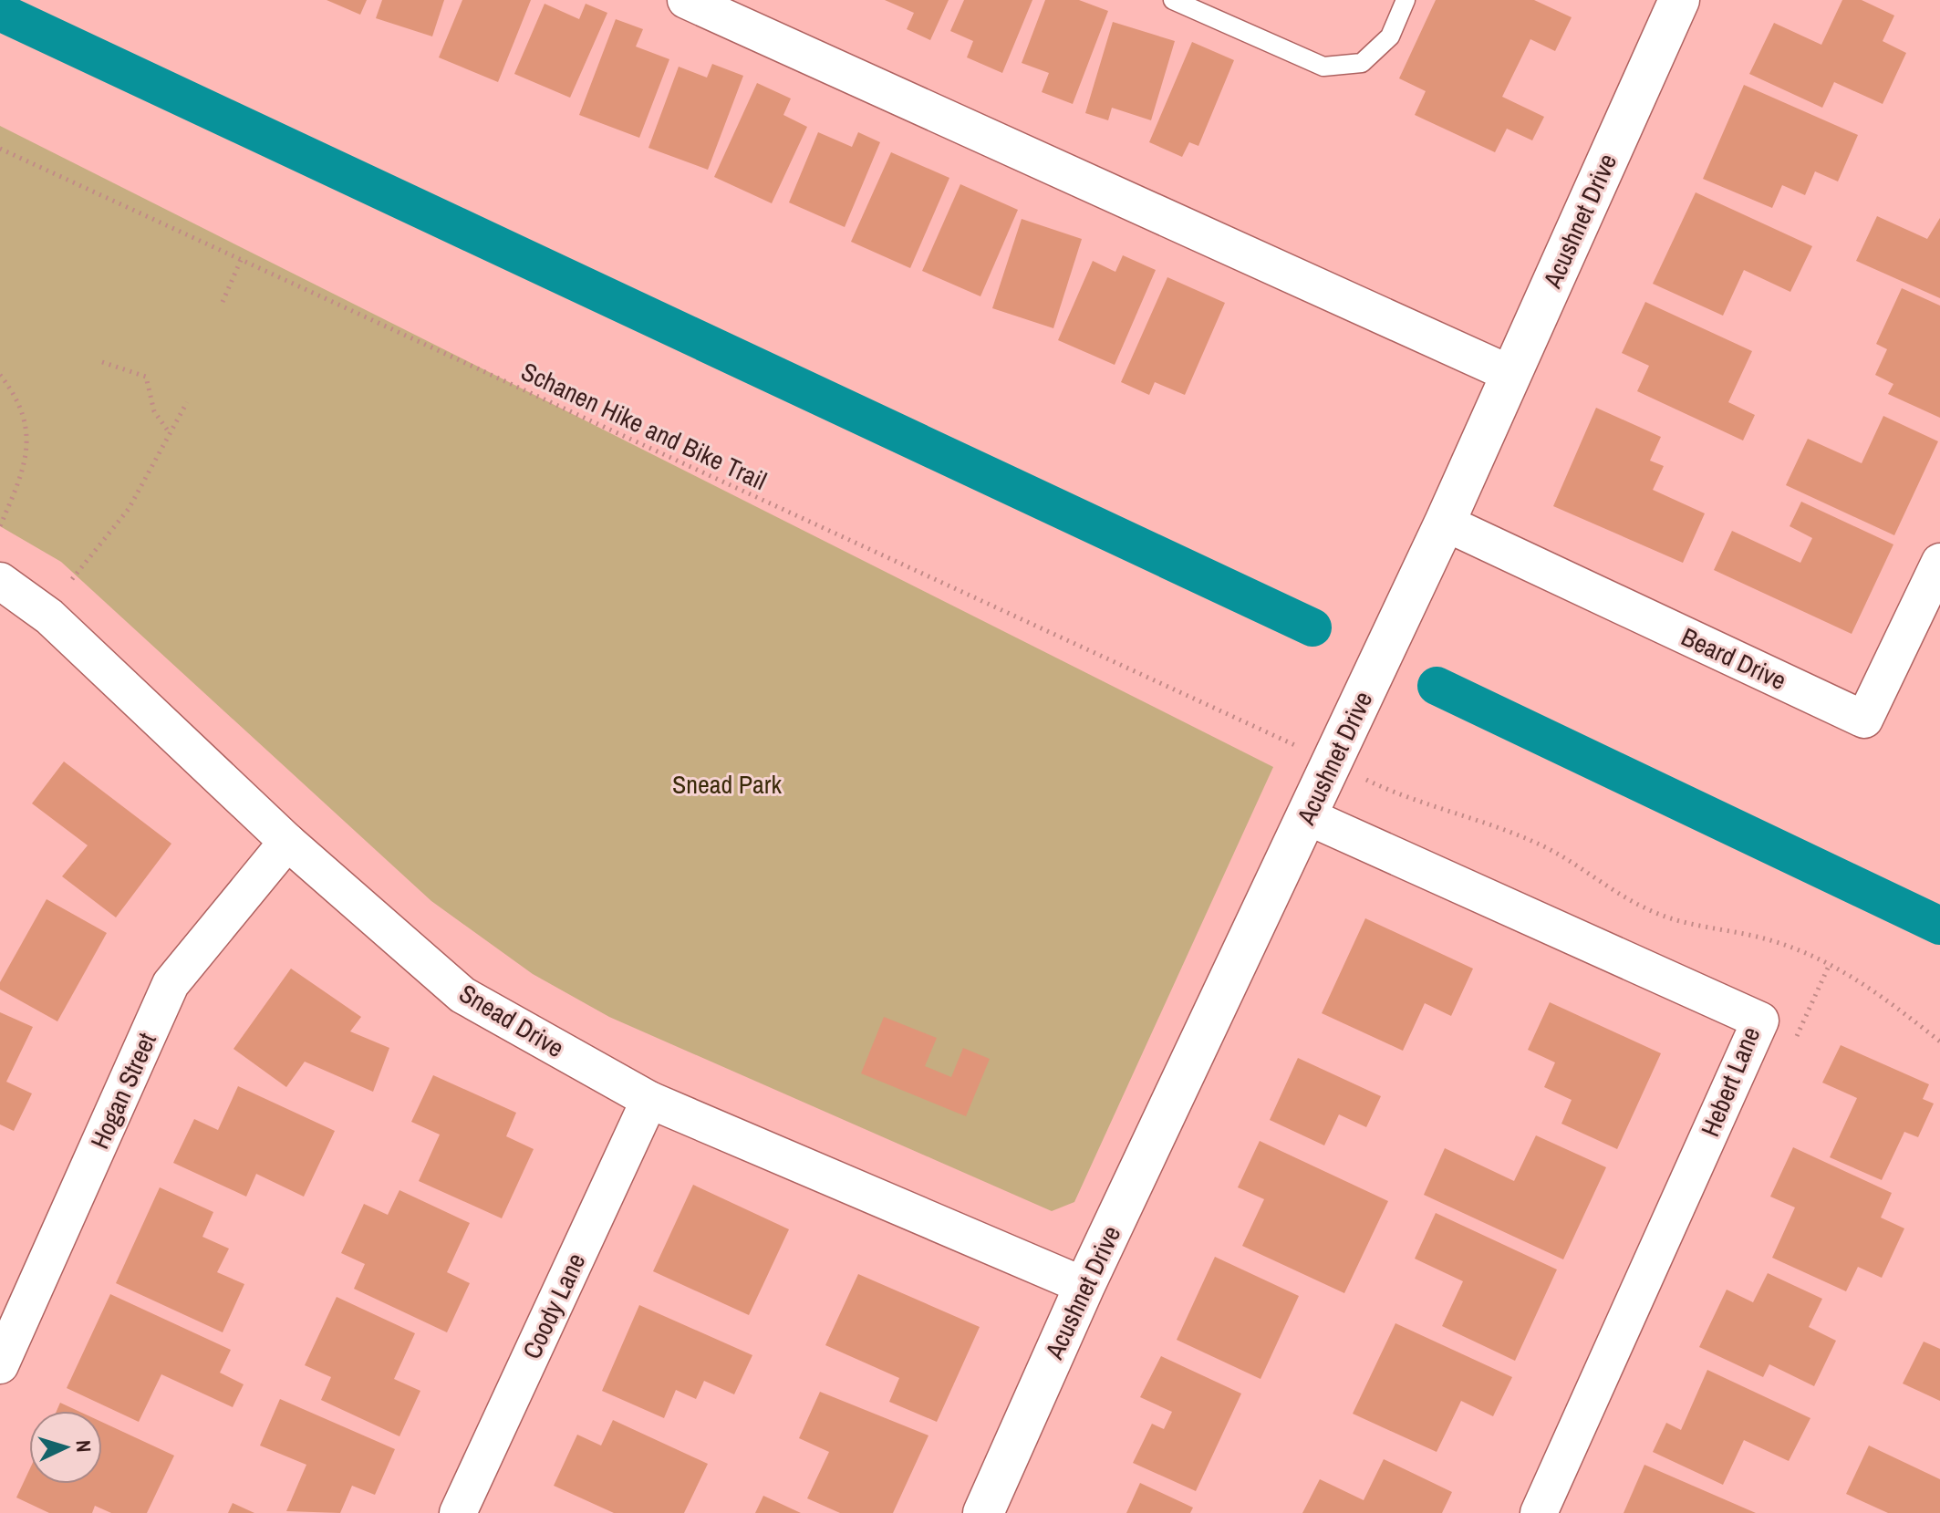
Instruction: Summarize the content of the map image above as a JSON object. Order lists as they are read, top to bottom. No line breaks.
{"streets":{"street":["Acushnet Drive","Beard Drive","Snead Drive","Hebert Lane","Hogan Street","Coody Lane"],"path":["Schanen Hike and Bike Trail"]},"crossings":[["Acushnet Drive","Beard Drive"],["Acushnet Drive","Snead Drive"],["Acushnet Drive","Hebert Lane"],["Snead Drive","Hogan Street"],["Snead Drive","Coody Lane"]],"parks":["Snead Park"],"north":"right"}
